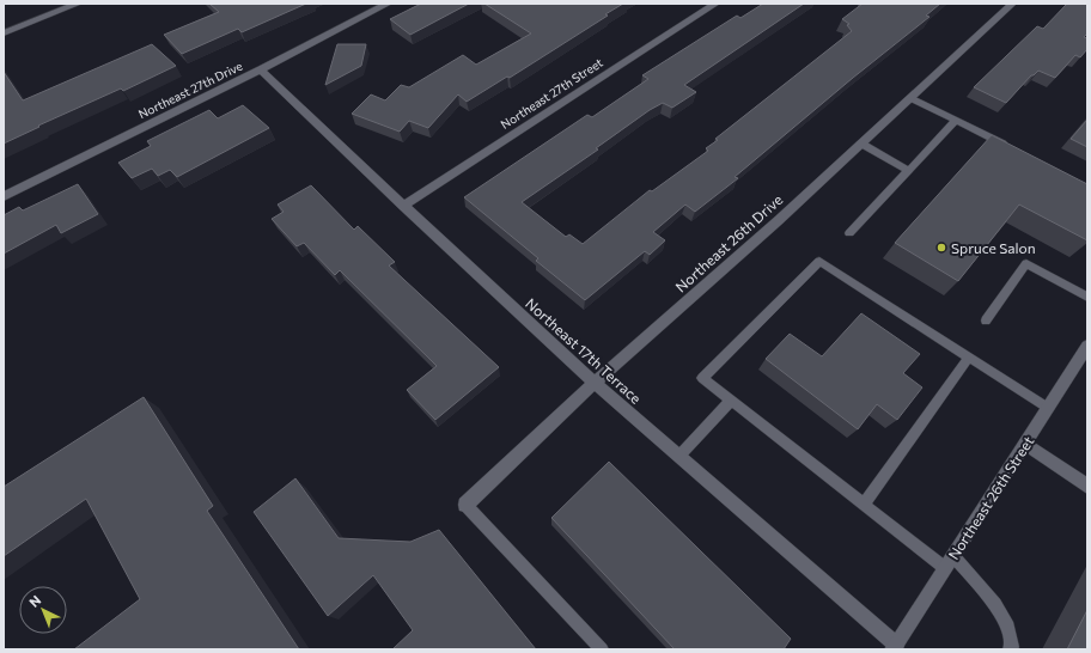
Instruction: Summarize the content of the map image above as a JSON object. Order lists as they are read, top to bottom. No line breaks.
{"streets":{"street":["Northeast 27th Drive","Northeast 27th Street","Northeast 26th Drive","Northeast 17th Terrace","Northeast 26th Street"]},"crossings":[["Northeast 27th Drive","Northeast 17th Terrace"],["Northeast 27th Street","Northeast 17th Terrace"],["Northeast 26th Drive","Northeast 17th Terrace"],["Northeast 17th Terrace","Northeast 26th Street"]],"places":["Spruce Salon"],"north":"top left"}
